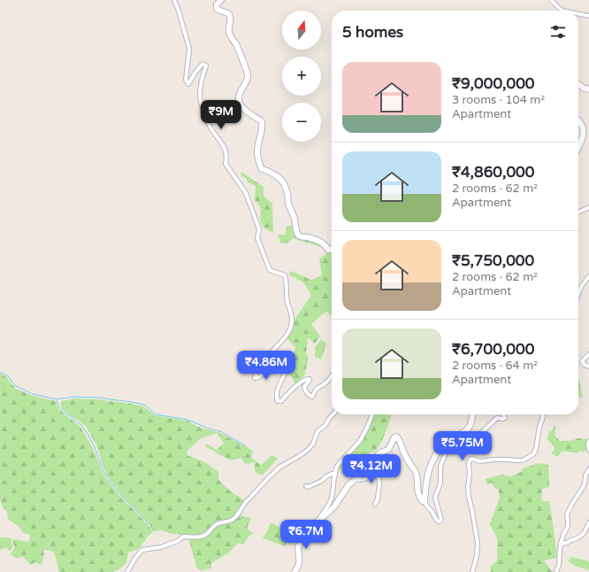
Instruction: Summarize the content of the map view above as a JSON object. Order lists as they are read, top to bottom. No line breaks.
{"north":"top","page":{"map_buttons":["+","−"],"heading":"5 homes","list":[{"name":"₹9,000,000","note":"3 rooms · 104 m² · Apartment"},{"name":"₹4,860,000","note":"2 rooms · 62 m² · Apartment"},{"name":"₹5,750,000","note":"2 rooms · 62 m² · Apartment"},{"name":"₹6,700,000","note":"2 rooms · 64 m² · Apartment"}],"price":["₹9M","₹4.86M","₹5.75M","₹4.12M","₹6.7M"]}}
